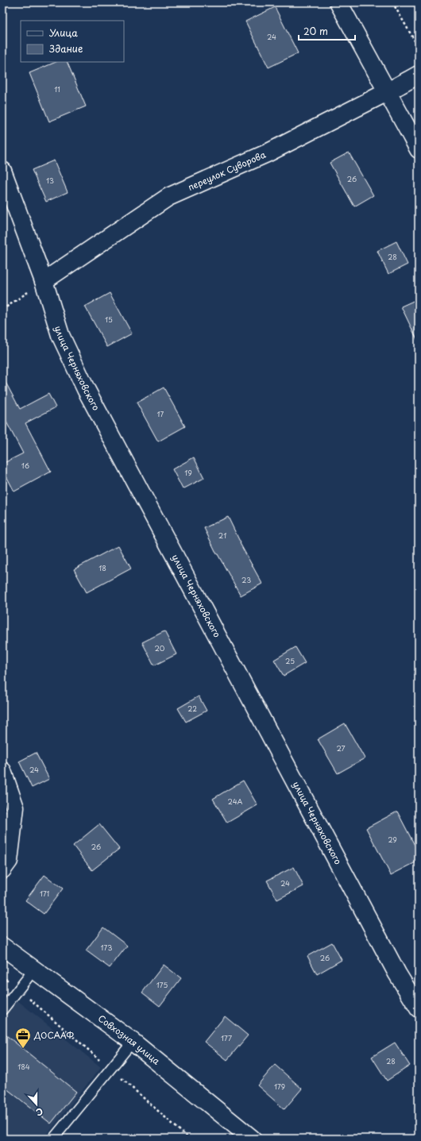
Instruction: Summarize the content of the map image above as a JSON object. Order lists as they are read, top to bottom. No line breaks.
{"streets":{"street":["переулок Суворова","улица Черняховского","Совхозная улица"]},"crossings":[["переулок Суворова","улица Черняховского"]],"places":{"office":["ДОСААФ"]},"house_numbers":["24","11","26","13","28","15","17","16","19","21","18","23","20","25","22","27","24","24А","29","26","24","171","173","26","175","177","28","184","179"],"legend":["Улица","Здание"],"scale_bar":"20 m","north":"bottom"}
